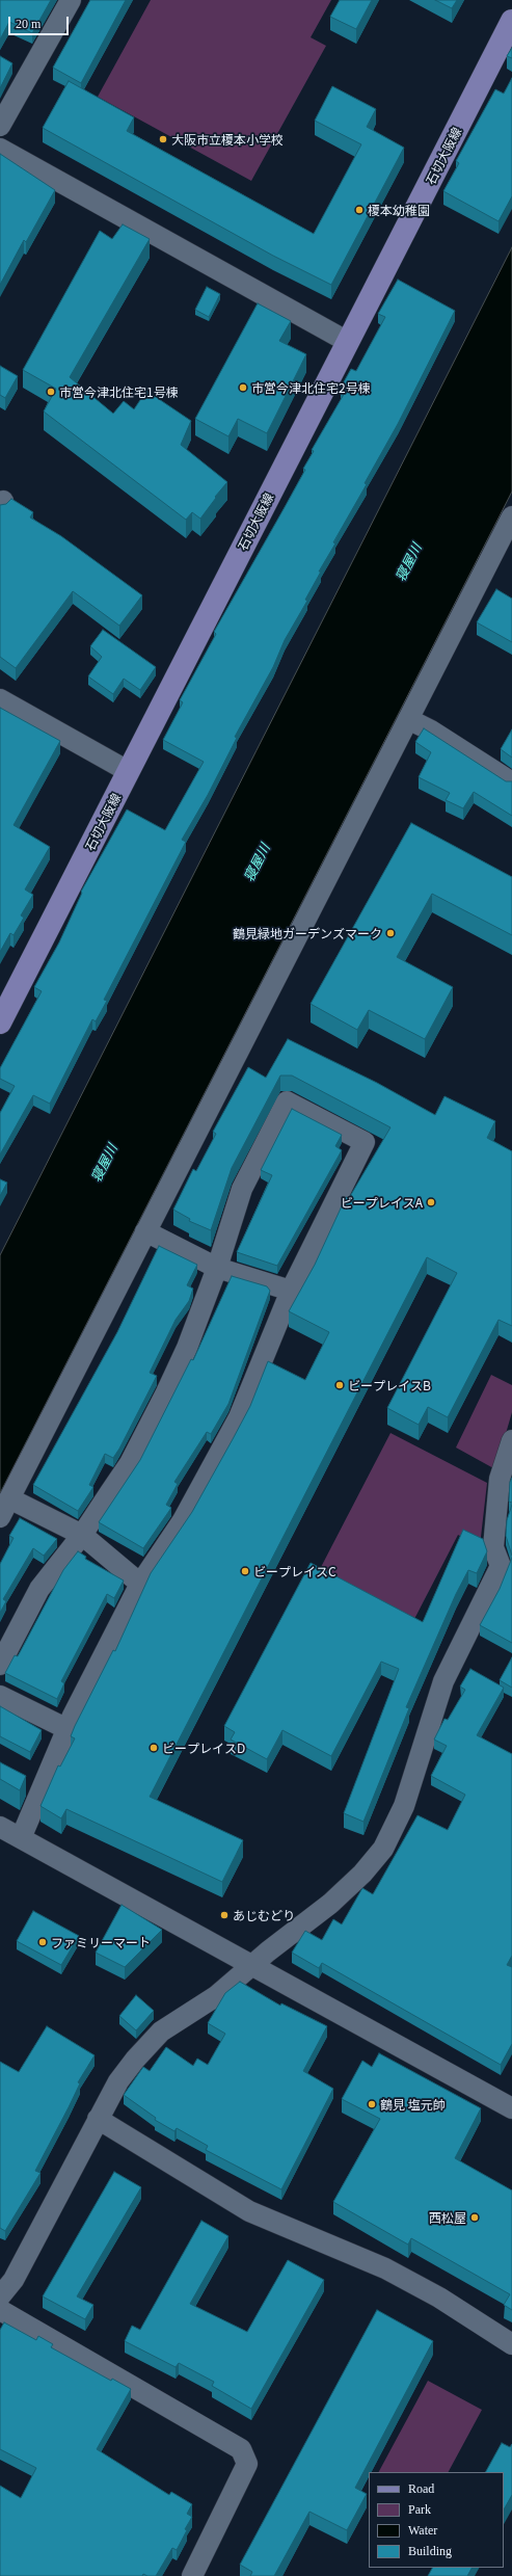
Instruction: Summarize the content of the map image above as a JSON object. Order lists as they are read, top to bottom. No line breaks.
{"streets":{"main road":["石切大阪線"]},"water":["寝屋川"],"places":["大阪市立榎本小学校","榎本幼稚園","市営今津北住宅2号棟","市営今津北住宅1号棟","鶴見緑地ガーデンズマーク","ビープレイスA","ビープレイスB","ビープレイスC","ビープレイスD","あじむどり","ファミリーマート","鶴見 塩元帥","西松屋"],"legend":["Road","Park","Water","Building"],"scale_bar":"20 m"}
